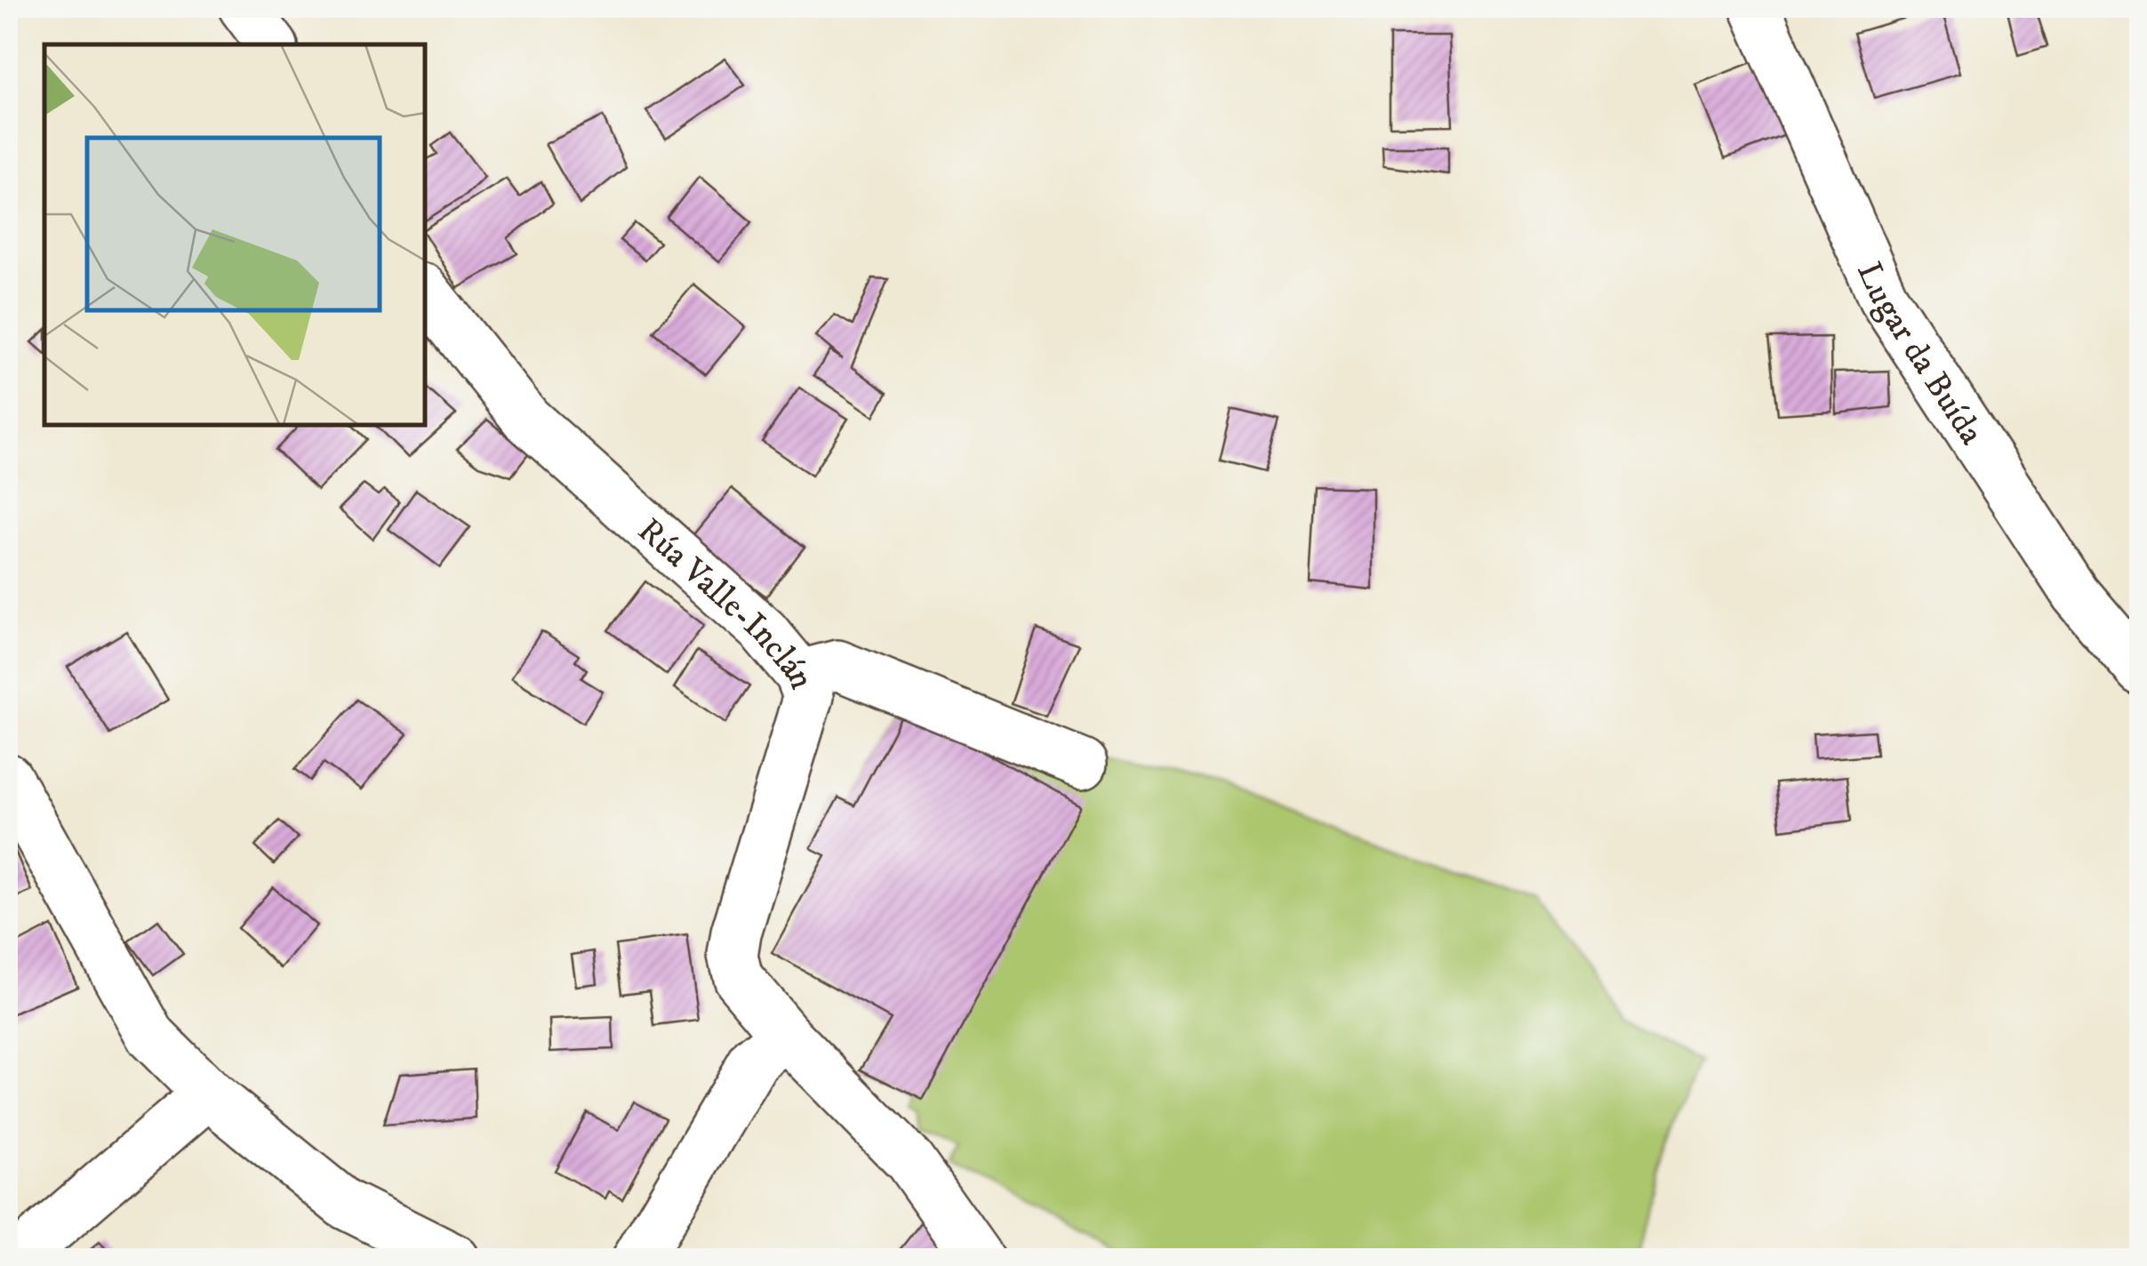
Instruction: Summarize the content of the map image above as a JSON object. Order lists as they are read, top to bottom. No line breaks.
{"streets":{"street":["Lugar da Buída","Rúa Valle-Inclán"]}}
